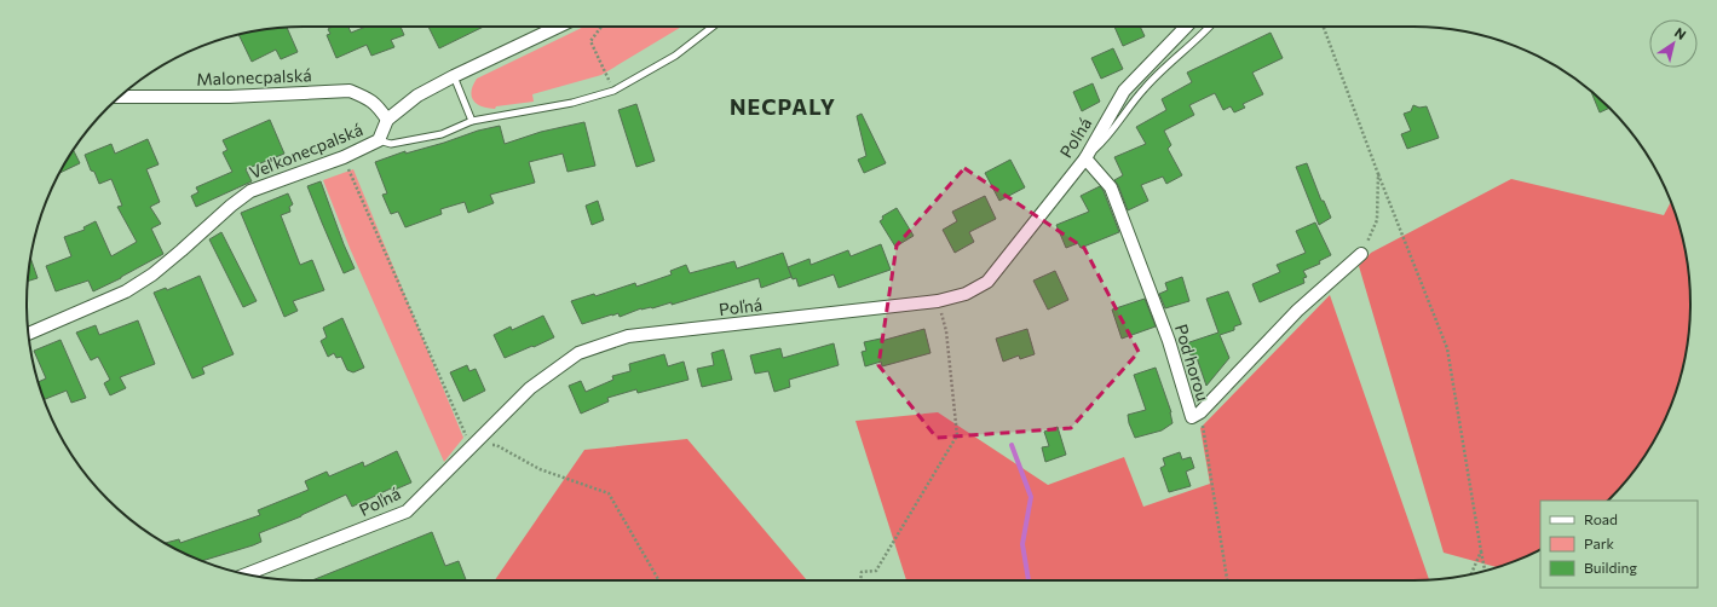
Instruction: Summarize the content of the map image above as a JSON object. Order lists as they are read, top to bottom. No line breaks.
{"streets":{"street":["Malonecpalská","Poľná","Veľkonecpalská","Pod horou"]},"crossings":[["Malonecpalská","Veľkonecpalská"],["Poľná","Pod horou"]],"districts":["NECPALY"],"legend":["Road","Park","Building"],"north":"top right"}
